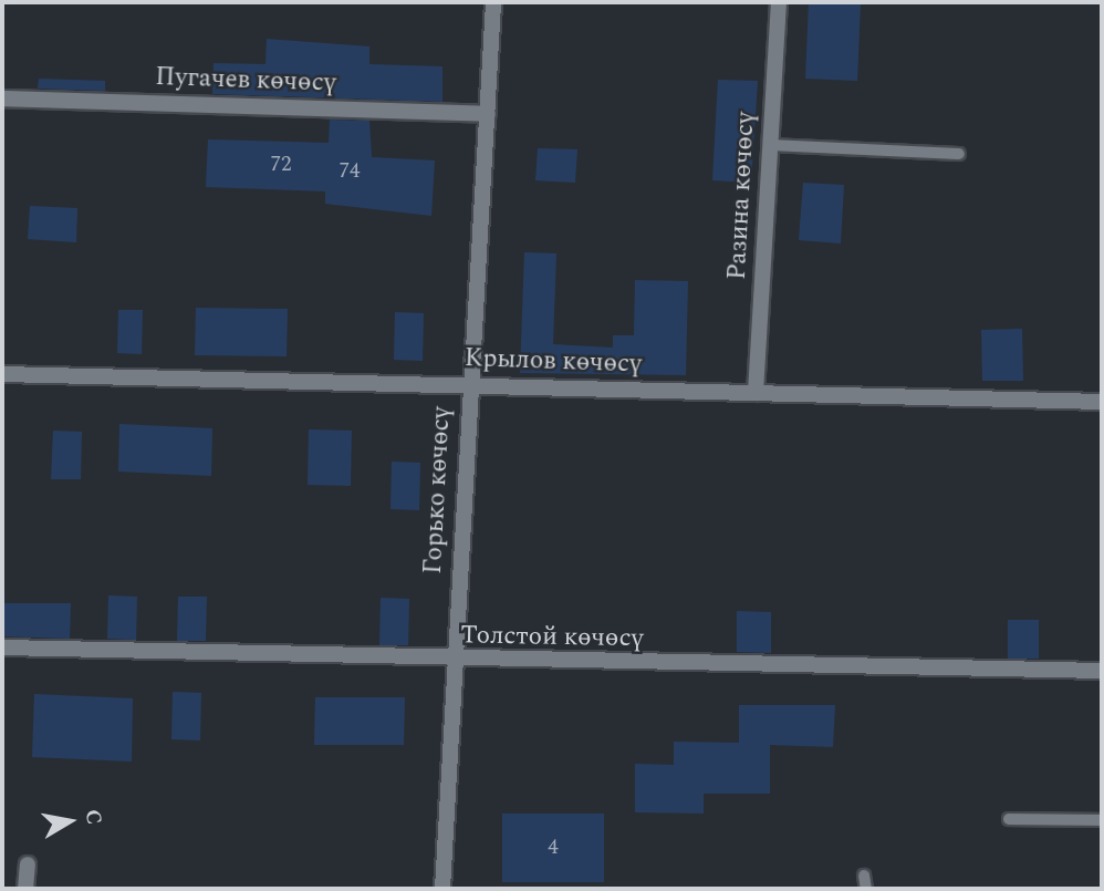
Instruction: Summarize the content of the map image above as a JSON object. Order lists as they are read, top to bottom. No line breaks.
{"streets":{"street":["Пугачев көчөсү","Разина көчөсү","Крылов көчөсү","Горько көчөсү","Толстой көчөсү"]},"crossings":[["Пугачев көчөсү","Горько көчөсү"],["Разина көчөсү","Крылов көчөсү"],["Крылов көчөсү","Горько көчөсү"],["Горько көчөсү","Толстой көчөсү"]],"house_numbers":["72","74","4"],"north":"right"}
